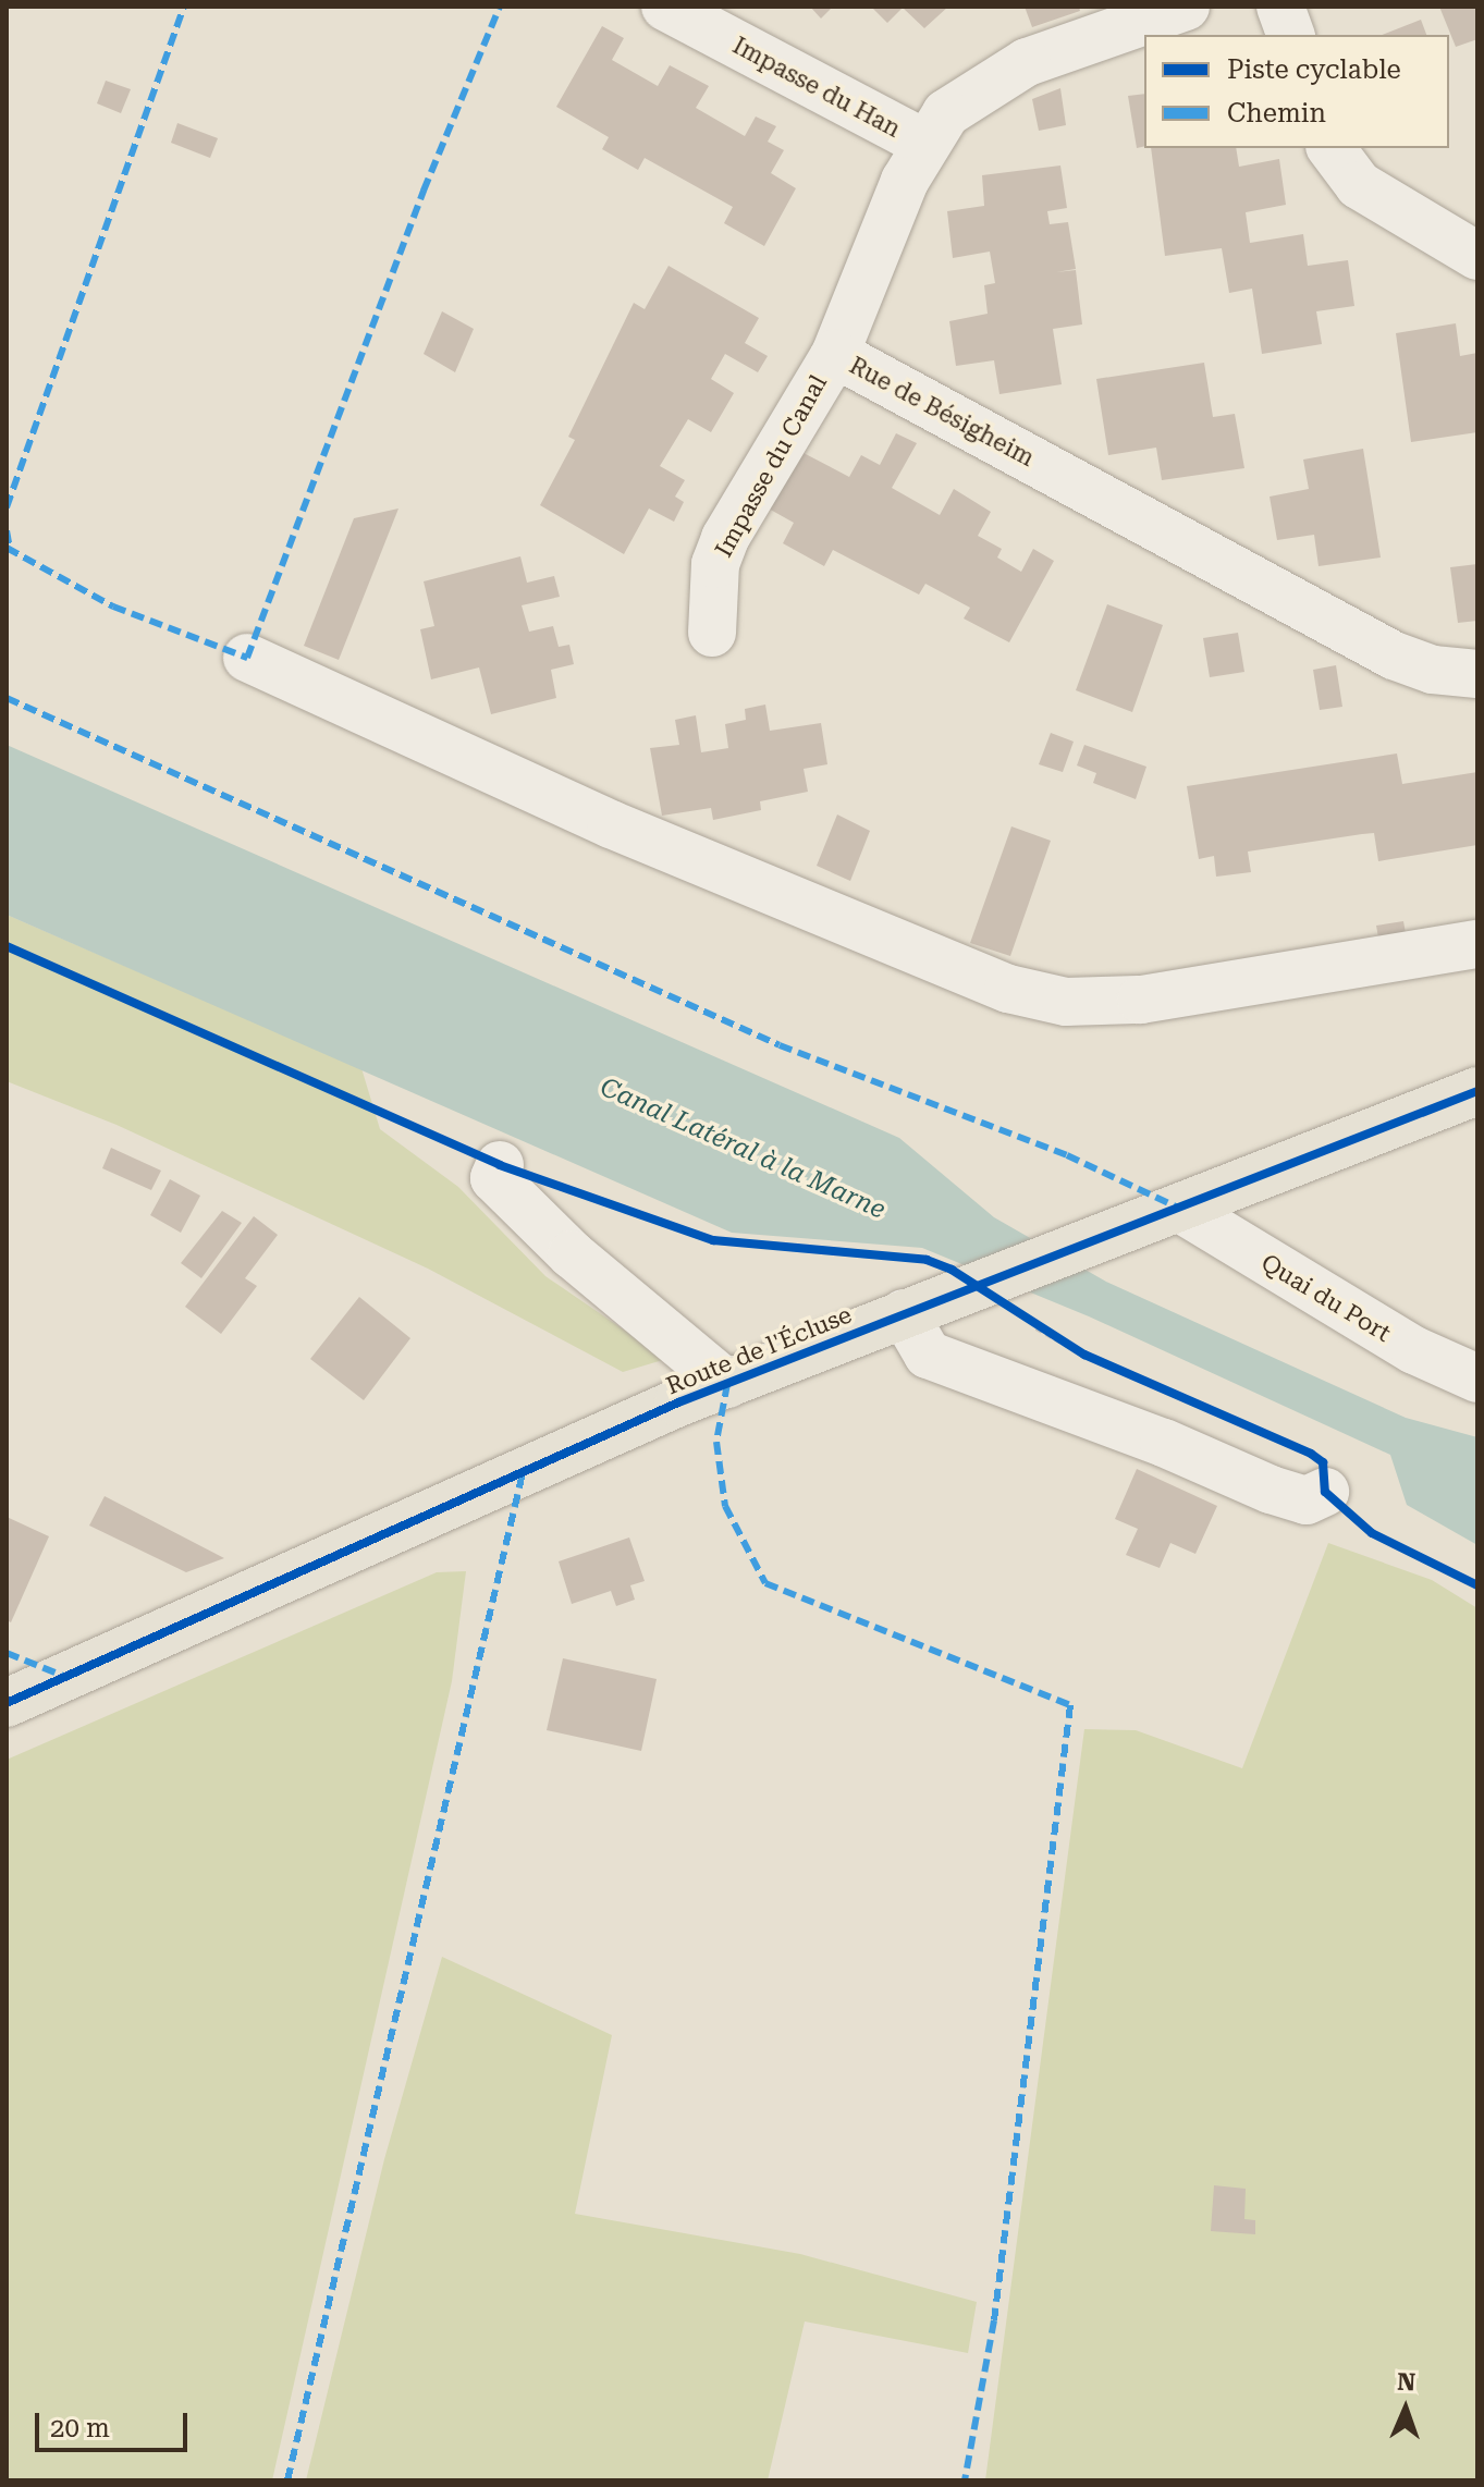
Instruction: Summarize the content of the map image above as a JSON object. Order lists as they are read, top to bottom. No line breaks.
{"streets":{"main road":["Route de l'Écluse"],"street":["Impasse du Han","Rue de Bésigheim","Impasse du Canal","Quai du Port"]},"crossings":[["Impasse du Han","Rue de Bésigheim"],["Rue de Bésigheim","Impasse du Canal"],["Quai du Port","Route de l'Écluse"]],"water":["Canal Latéral à la Marne"],"legend":["Piste cyclable","Chemin"],"scale_bar":"20 m","north":"top"}
